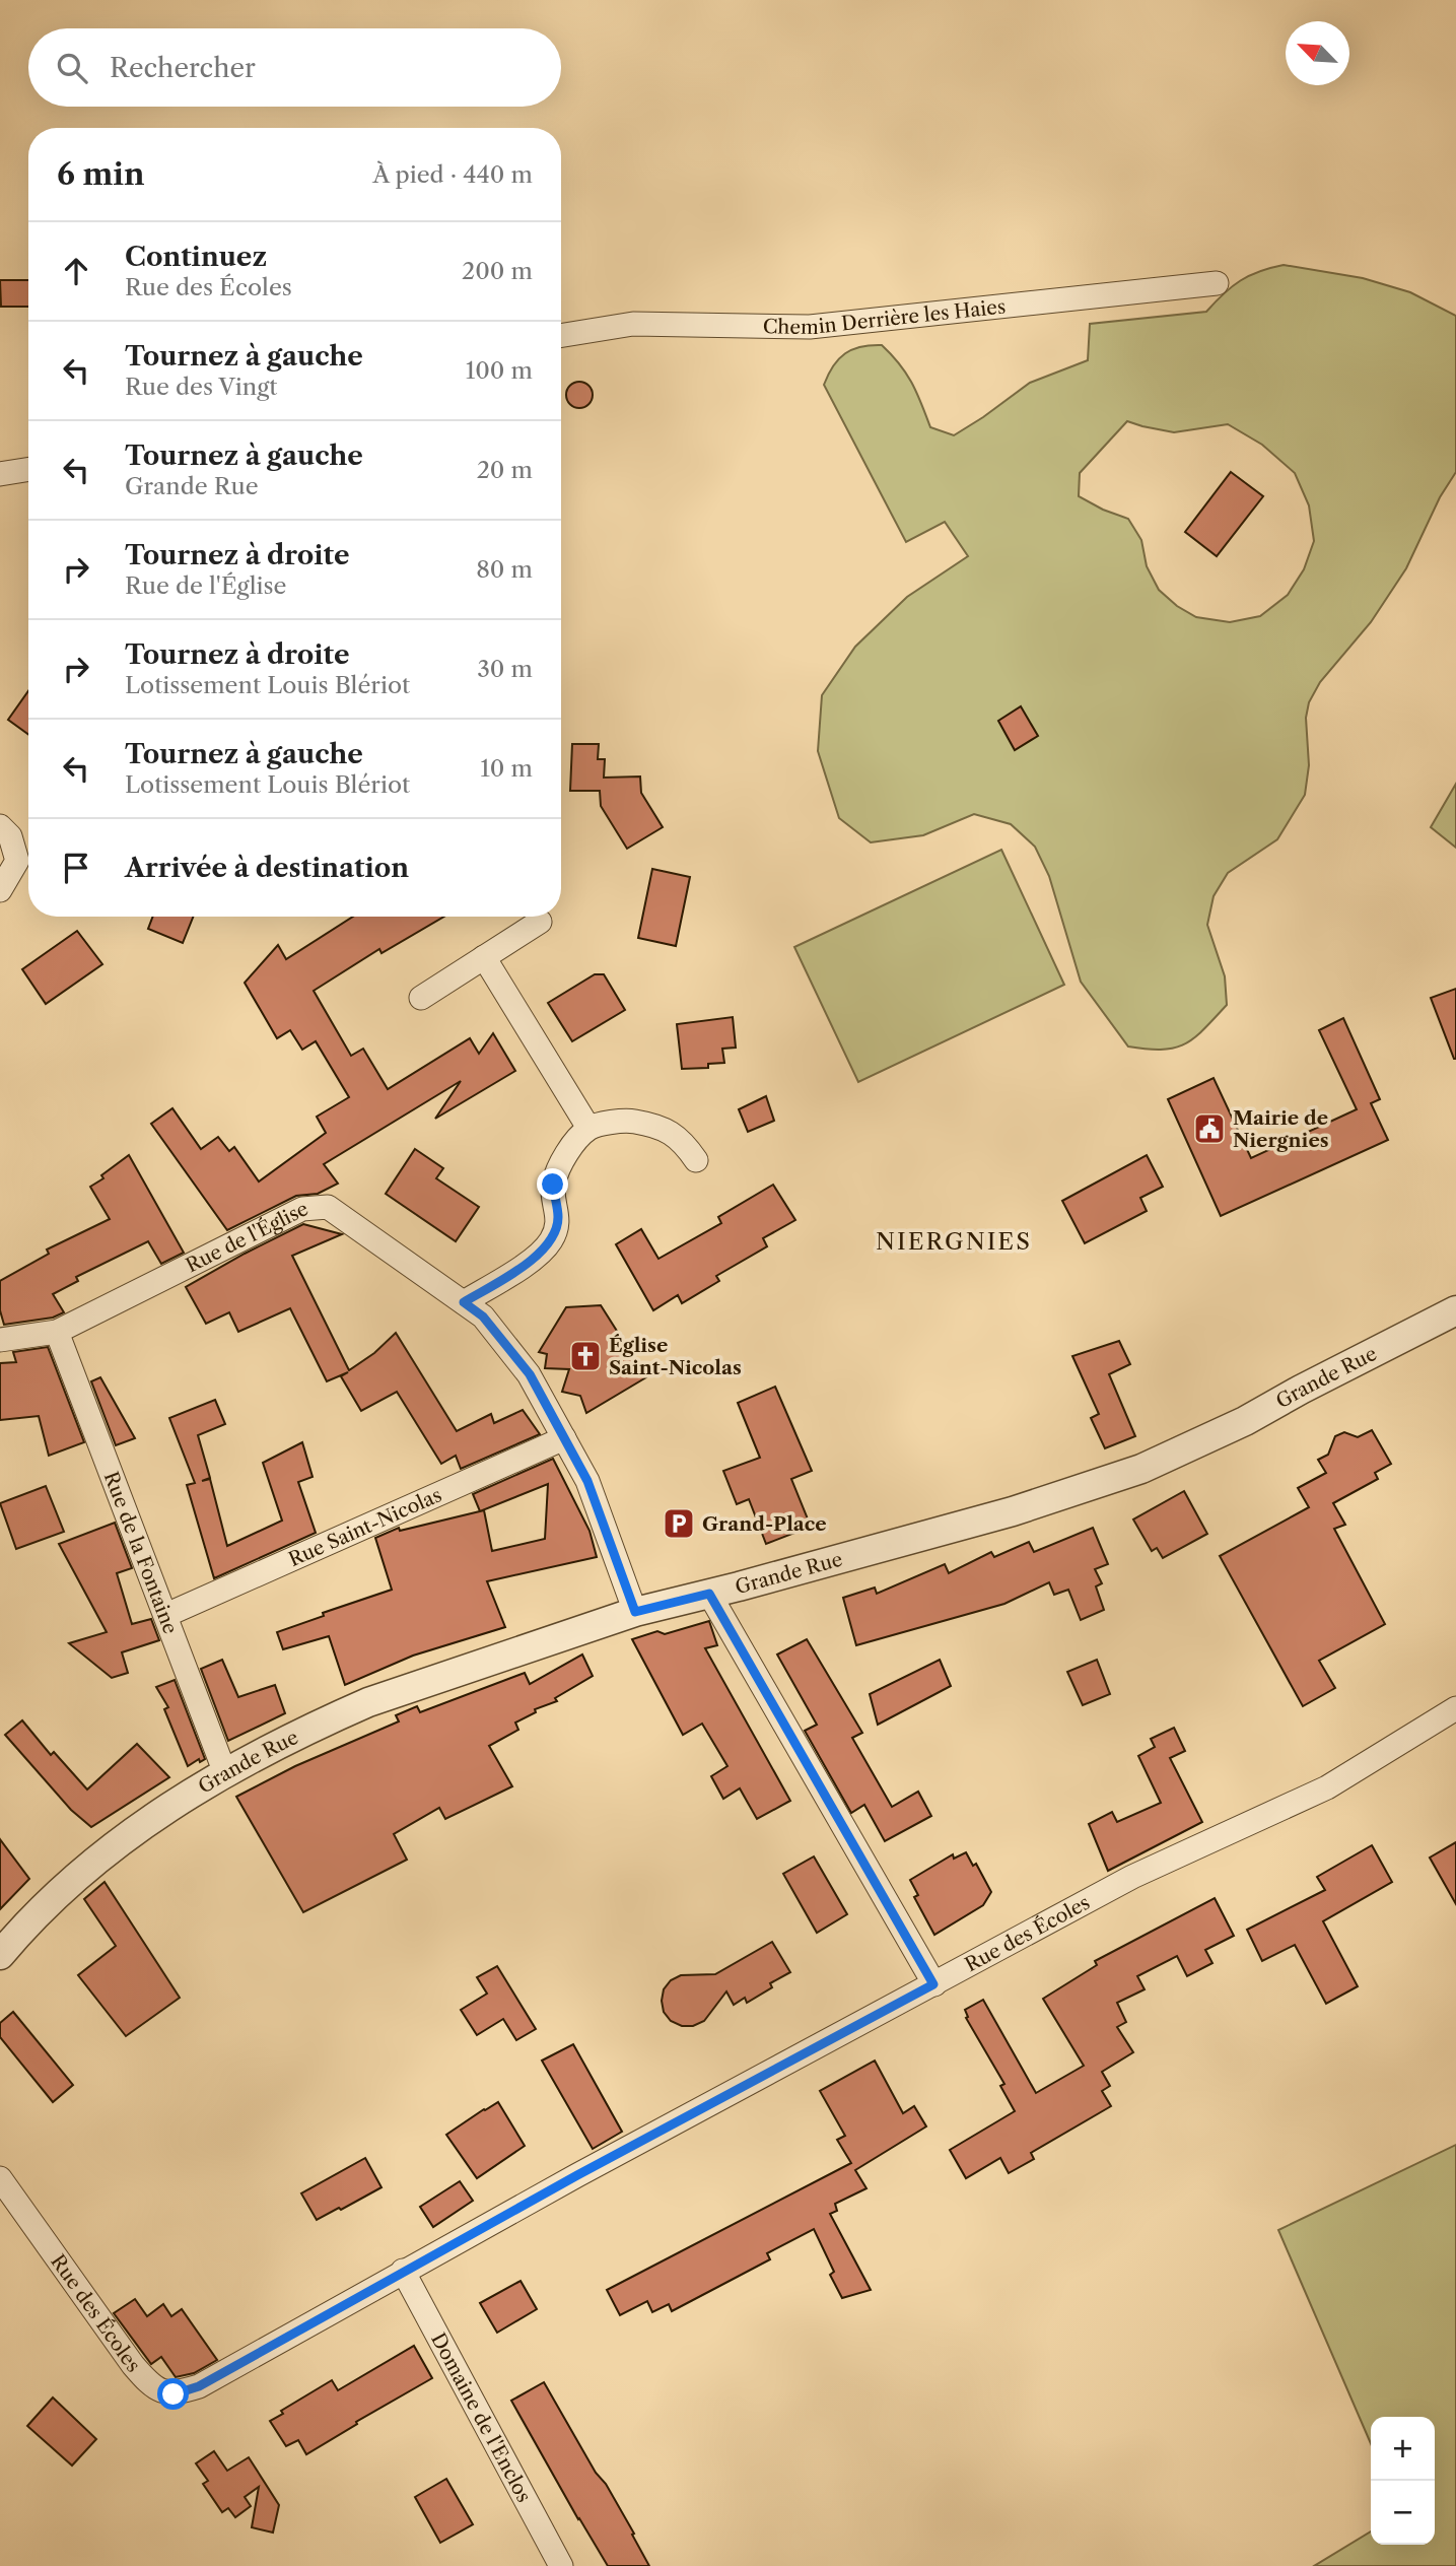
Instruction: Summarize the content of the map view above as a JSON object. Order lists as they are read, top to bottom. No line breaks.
{"streets":{"street":["Chemin Derrière les Haies","Rue de l'Église","Grande Rue","Rue Saint-Nicolas","Rue de la Fontaine","Rue des Écoles","Domaine de l'Enclos"]},"crossings":[["Rue de l'Église","Grande Rue"],["Rue de l'Église","Rue Saint-Nicolas"],["Rue de l'Église","Rue de la Fontaine"],["Grande Rue","Rue de la Fontaine"],["Rue Saint-Nicolas","Rue de la Fontaine"],["Rue des Écoles","Domaine de l'Enclos"]],"districts":["NIERGNIES"],"places":{"public building":["Mairie de Niergnies"],"church":["Église Saint-Nicolas"],"parking":["Grand-Place"]},"north":"top left","page":{"search":"Rechercher","heading":["6 min","À pied · 440 m"],"list":[["Continuez","Rue des Écoles","200 m"],["Tournez à gauche","Rue des Vingt","100 m"],["Tournez à gauche","Grande Rue","20 m"],["Tournez à droite","Rue de l'Église","80 m"],["Tournez à droite","Lotissement Louis Blériot","30 m"],["Tournez à gauche","Lotissement Louis Blériot","10 m"],"Arrivée à destination"],"map_buttons":["+","−"]}}
